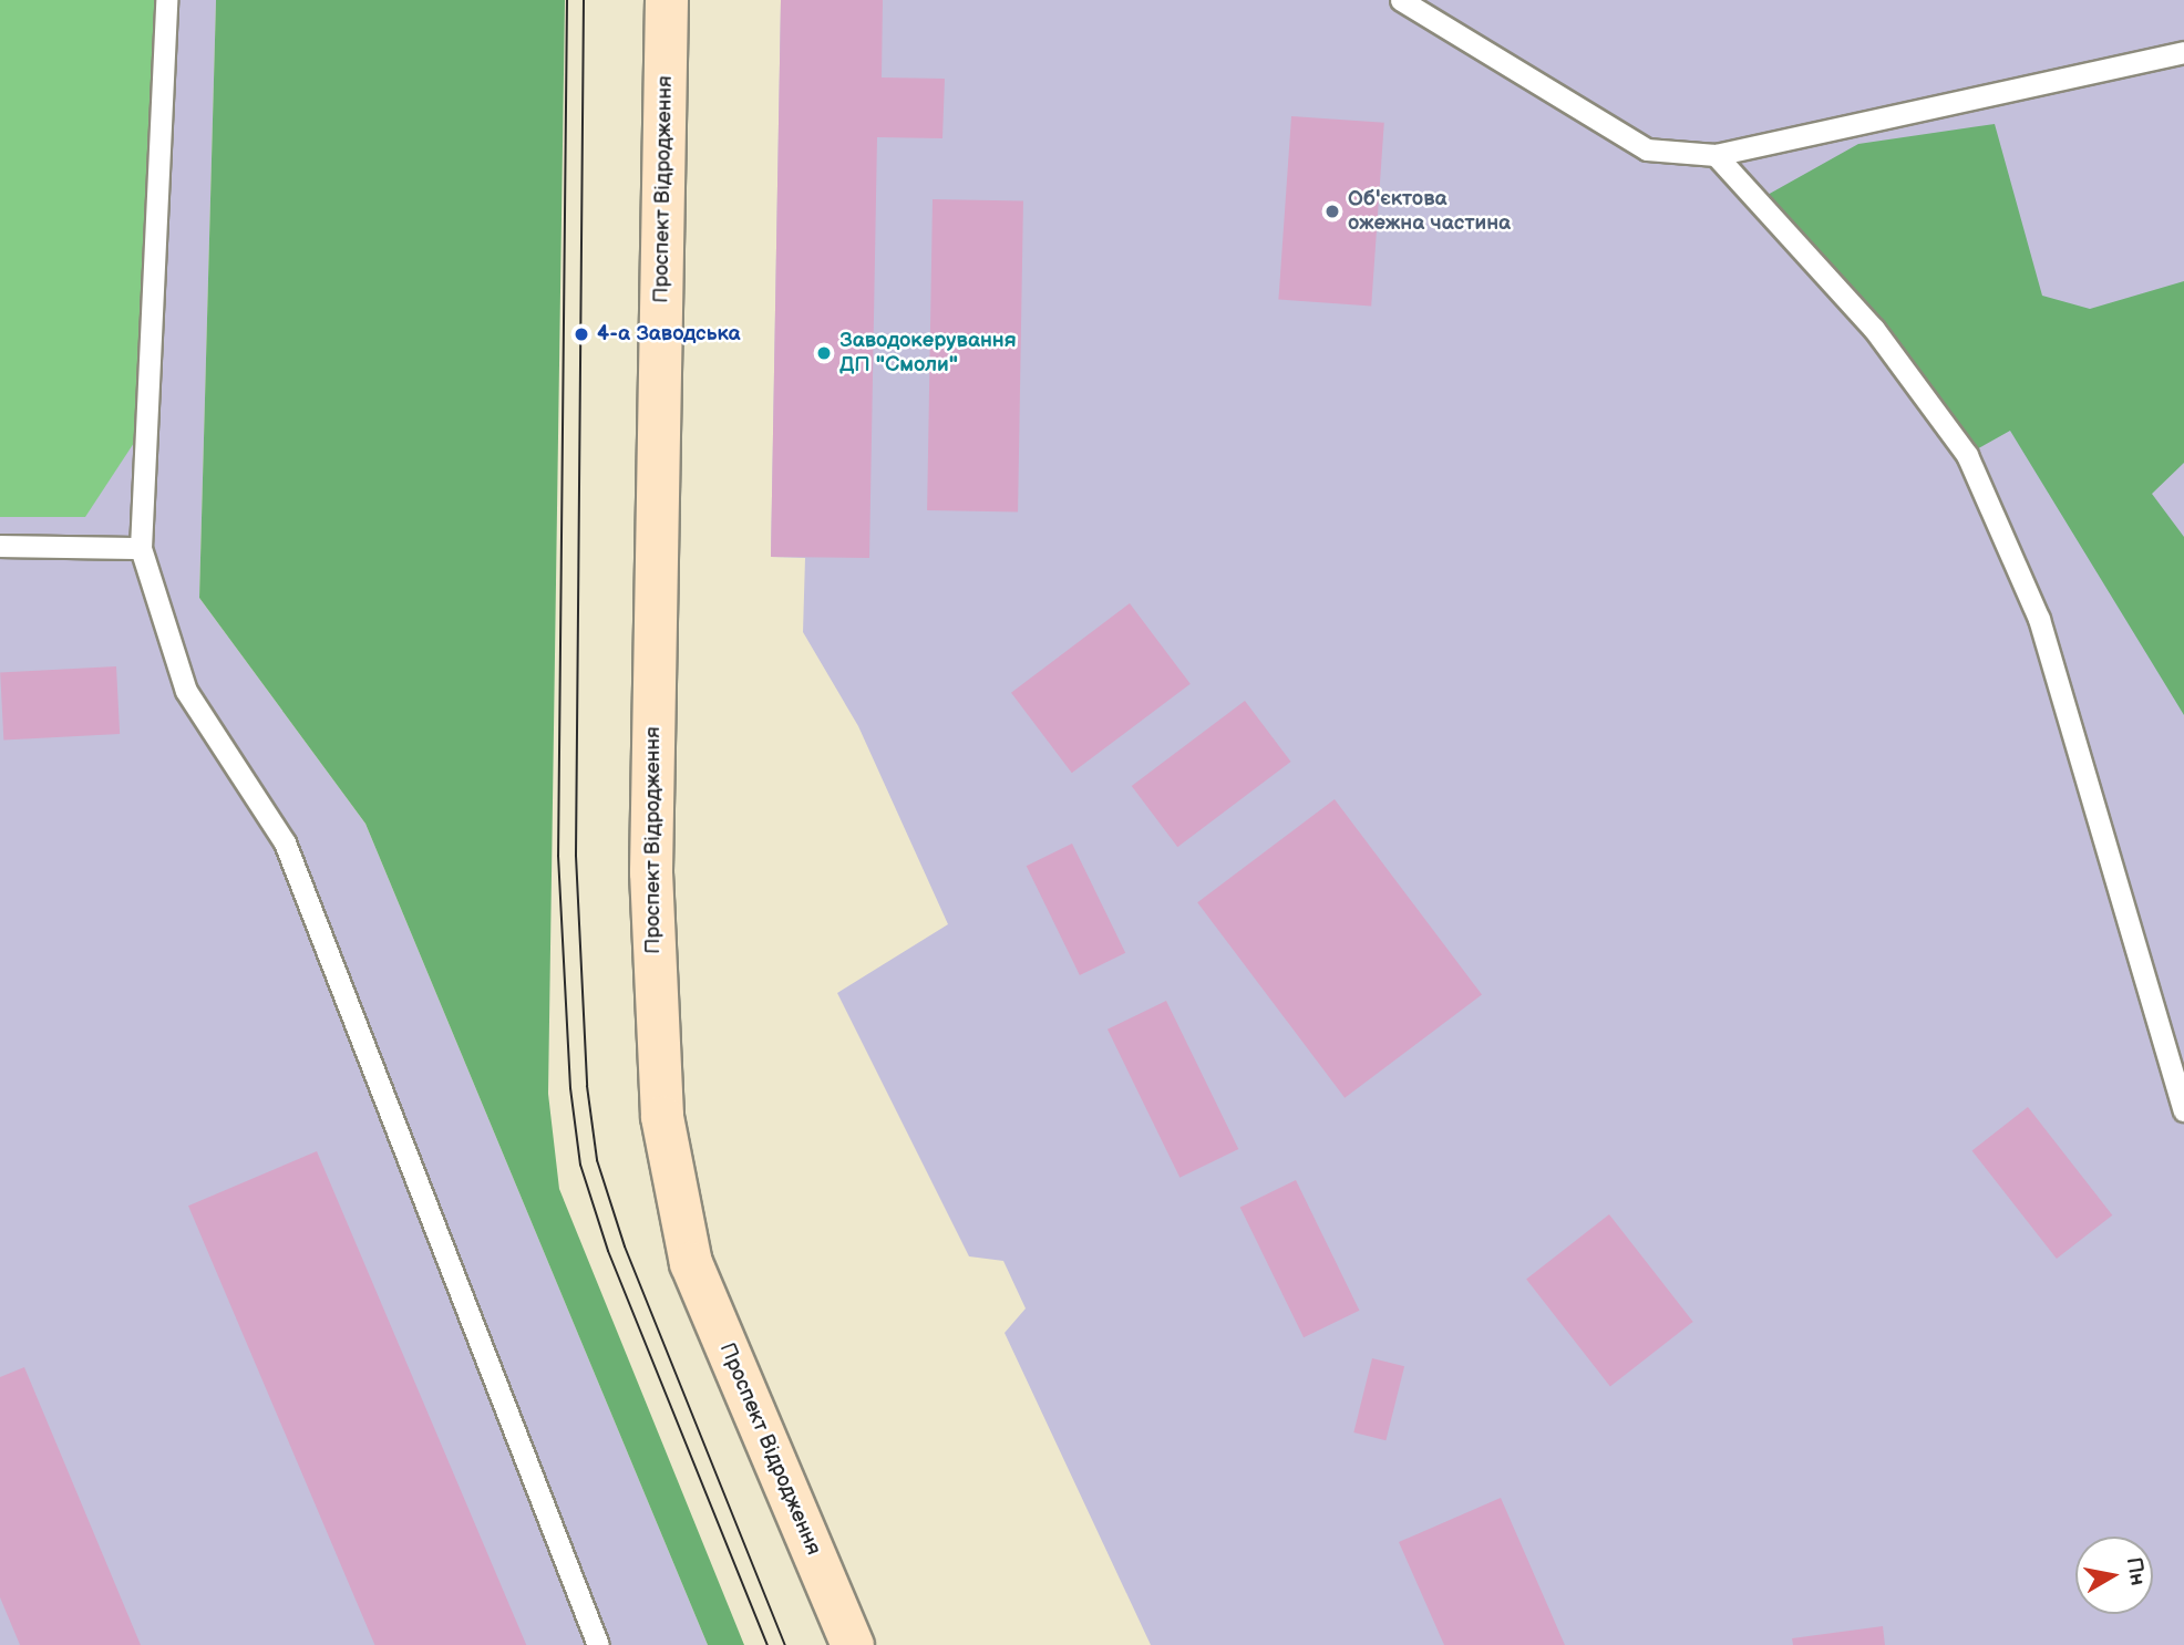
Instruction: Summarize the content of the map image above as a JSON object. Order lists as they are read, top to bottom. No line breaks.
{"streets":{"street":["Проспект Відродження"]},"places":["Об'єктова ожежна частина","4-а Заводська","Заводокерування ДП \"Смоли\""],"north":"right"}
